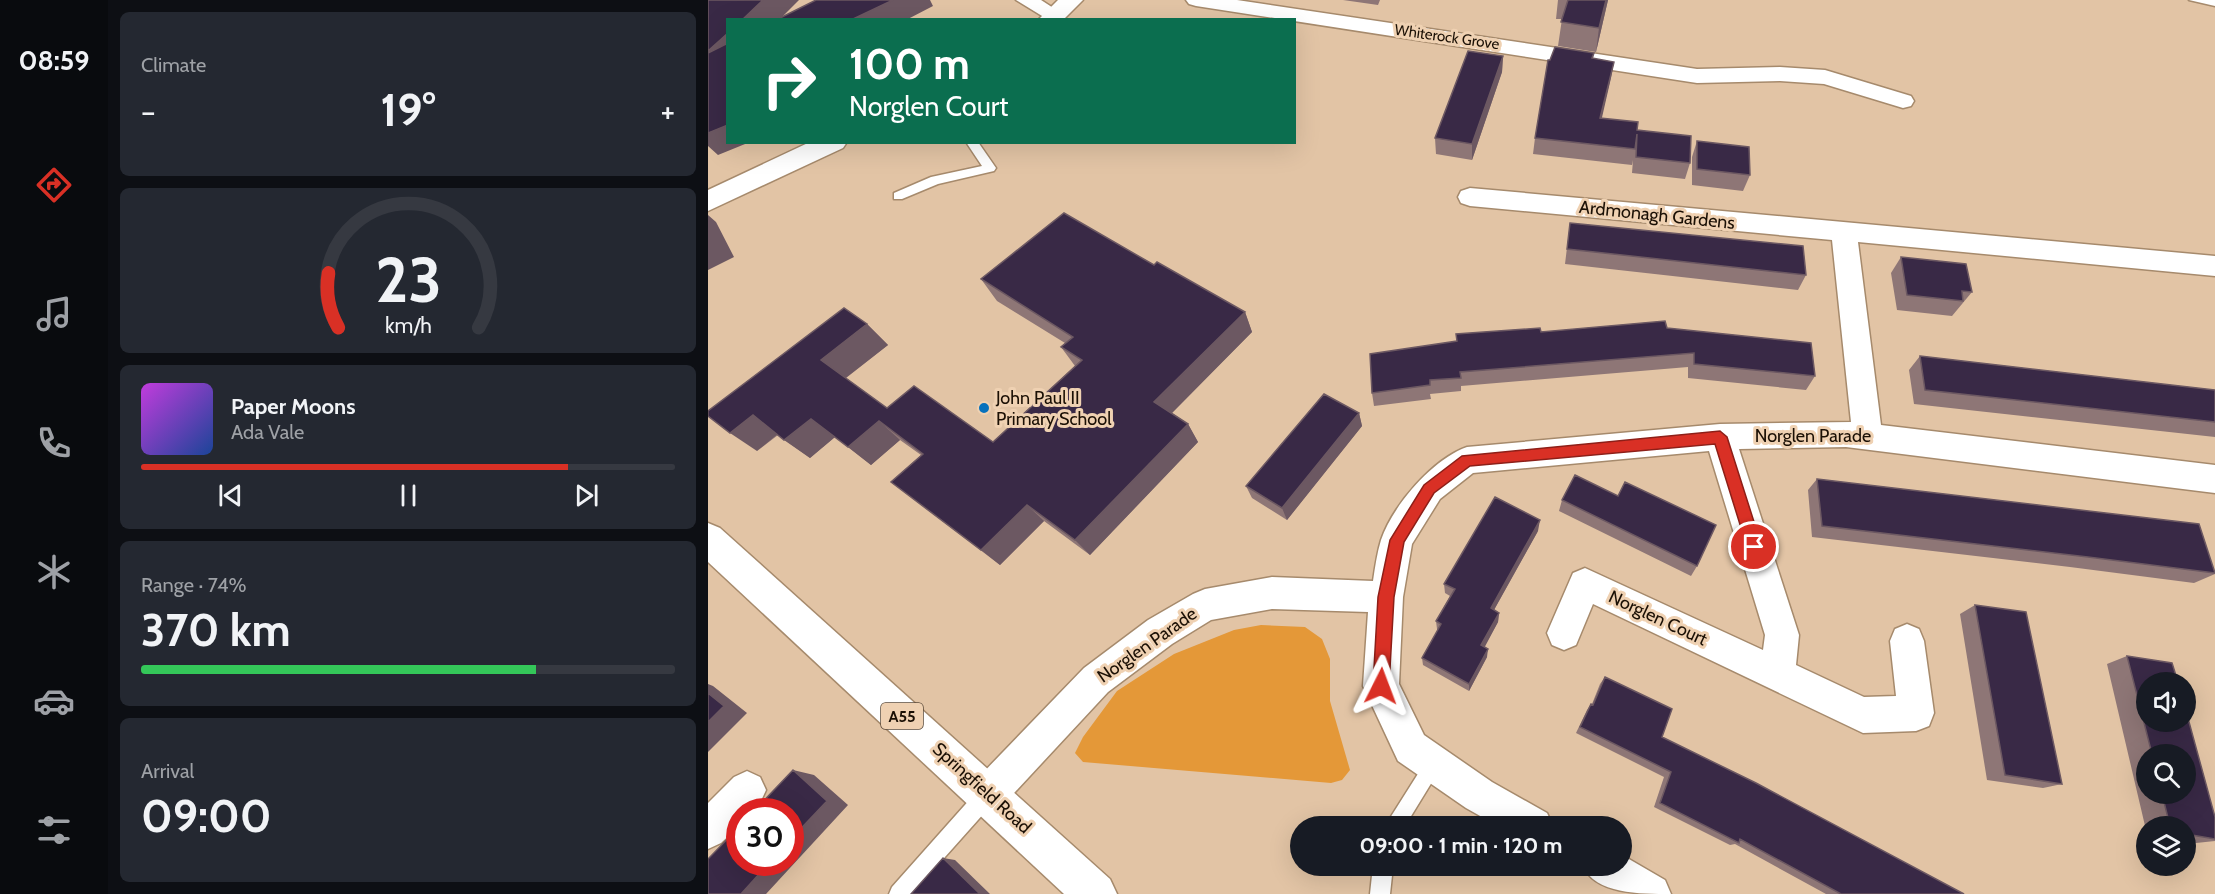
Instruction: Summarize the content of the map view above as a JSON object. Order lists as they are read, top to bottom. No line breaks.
{"streets":{"main road":["A55","Springfield Road"],"street":["Whiterock Grove","Ardmonagh Gardens","Norglen Parade","Norglen Court"]},"crossings":[["Norglen Parade","Springfield Road"]],"places":["John Paul II Primary School"],"page":{"tabs":"08:59","tile":["Climate",["Range · 74%","370 km"],["Arrival","09:00"]],"turn":["100 m","Norglen Court"],"heat":["−","19°","+"],"song":["Paper Moons","Ada Vale"],"limit":"30","trip":"09:00 · 1 min · 120 m","gauge":["23","km/h"]}}
